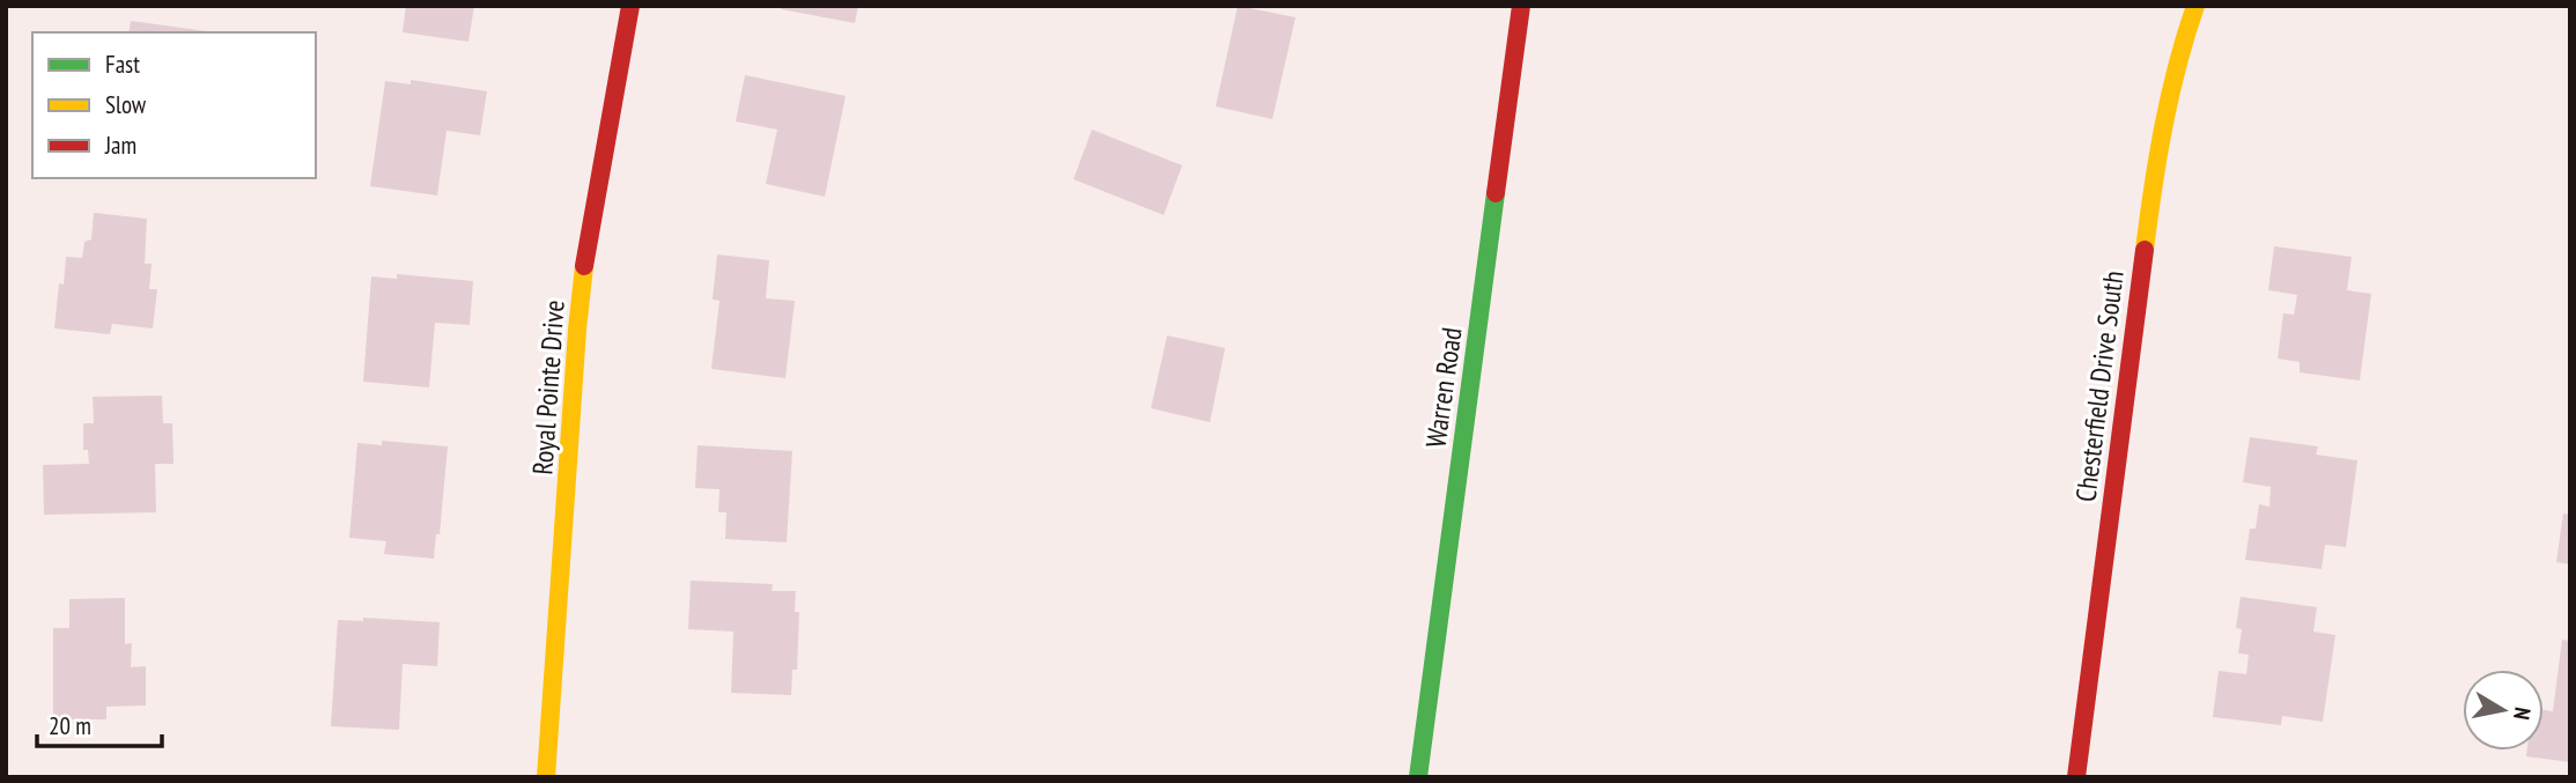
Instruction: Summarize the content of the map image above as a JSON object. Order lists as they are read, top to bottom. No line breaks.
{"streets":{"street":["Chesterfield Drive South","Royal Pointe Drive","Warren Road"]},"legend":["Fast","Slow","Jam"],"scale_bar":"20 m","north":"right"}
